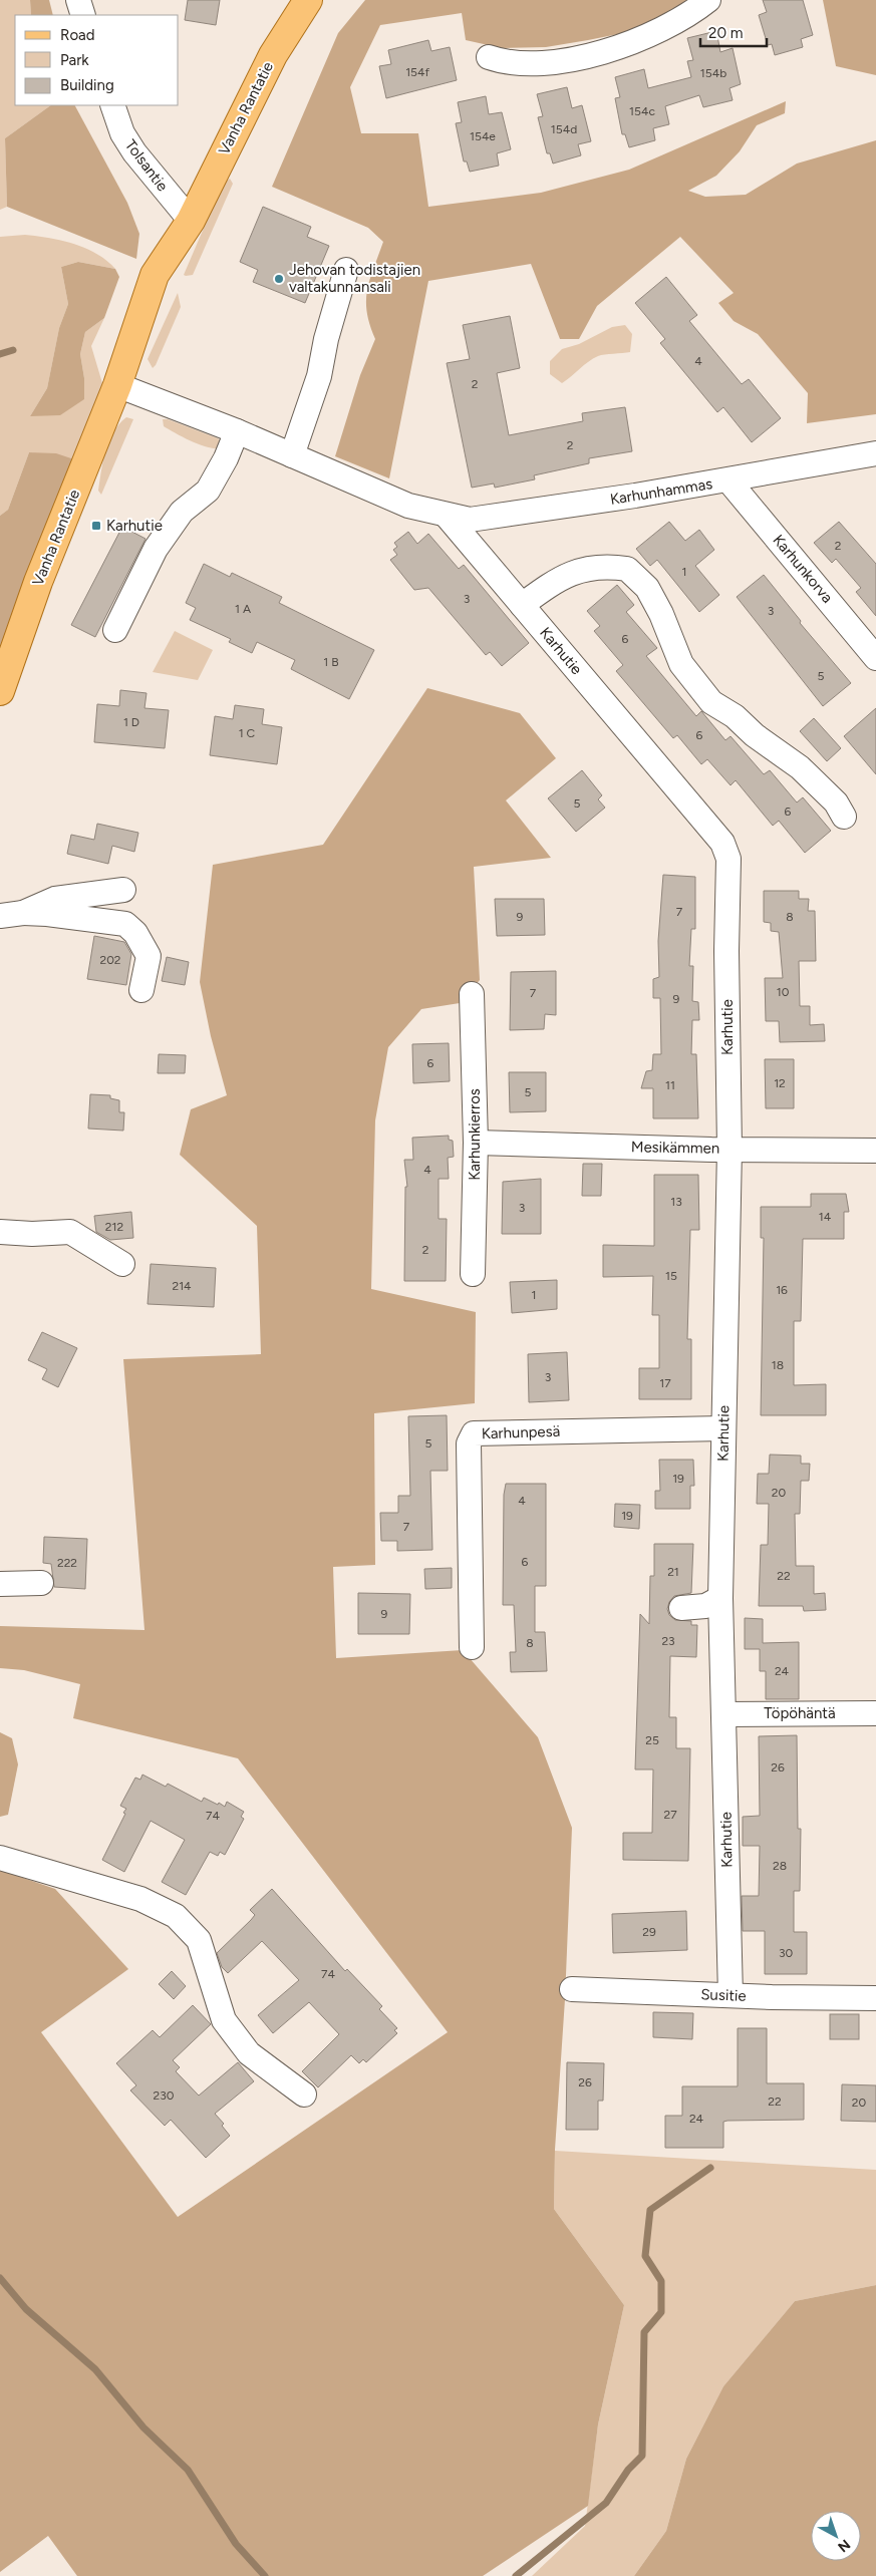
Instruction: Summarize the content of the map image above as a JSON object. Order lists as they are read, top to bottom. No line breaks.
{"streets":{"main road":["Vanha Rantatie"],"street":["Tolsantie","Karhunhammas","Karhunkorva","Karhutie","Karhunkierros","Mesikämmen","Karhunpesä","Töpöhäntä","Susitie"]},"crossings":[["Vanha Rantatie","Tolsantie"],["Karhunhammas","Karhunkorva"],["Karhunhammas","Karhutie"],["Karhutie","Mesikämmen"],["Karhutie","Karhunpesä"],["Karhutie","Töpöhäntä"],["Karhutie","Susitie"],["Karhunkierros","Mesikämmen"]],"places":{"other":["Jehovan todistajien valtakunnansali"],"transit":["Karhutie"]},"house_numbers":["154f","154b","154c","154d","154e","4","2","2","2","1","3","1 A","3","6","1 B","5","1 D","1 C","6","5","6","7","9","8","202","10","7","9","6","12","11","5","4","13","3","14","212","2","15","214","16","1","18","3","17","5","19","20","4","19","7","6","222","21","22","9","23","8","24","25","26","27","74","28","29","30","74","26","230","22","20","24"],"legend":["Road","Park","Building"],"scale_bar":"20 m","north":"bottom right"}
